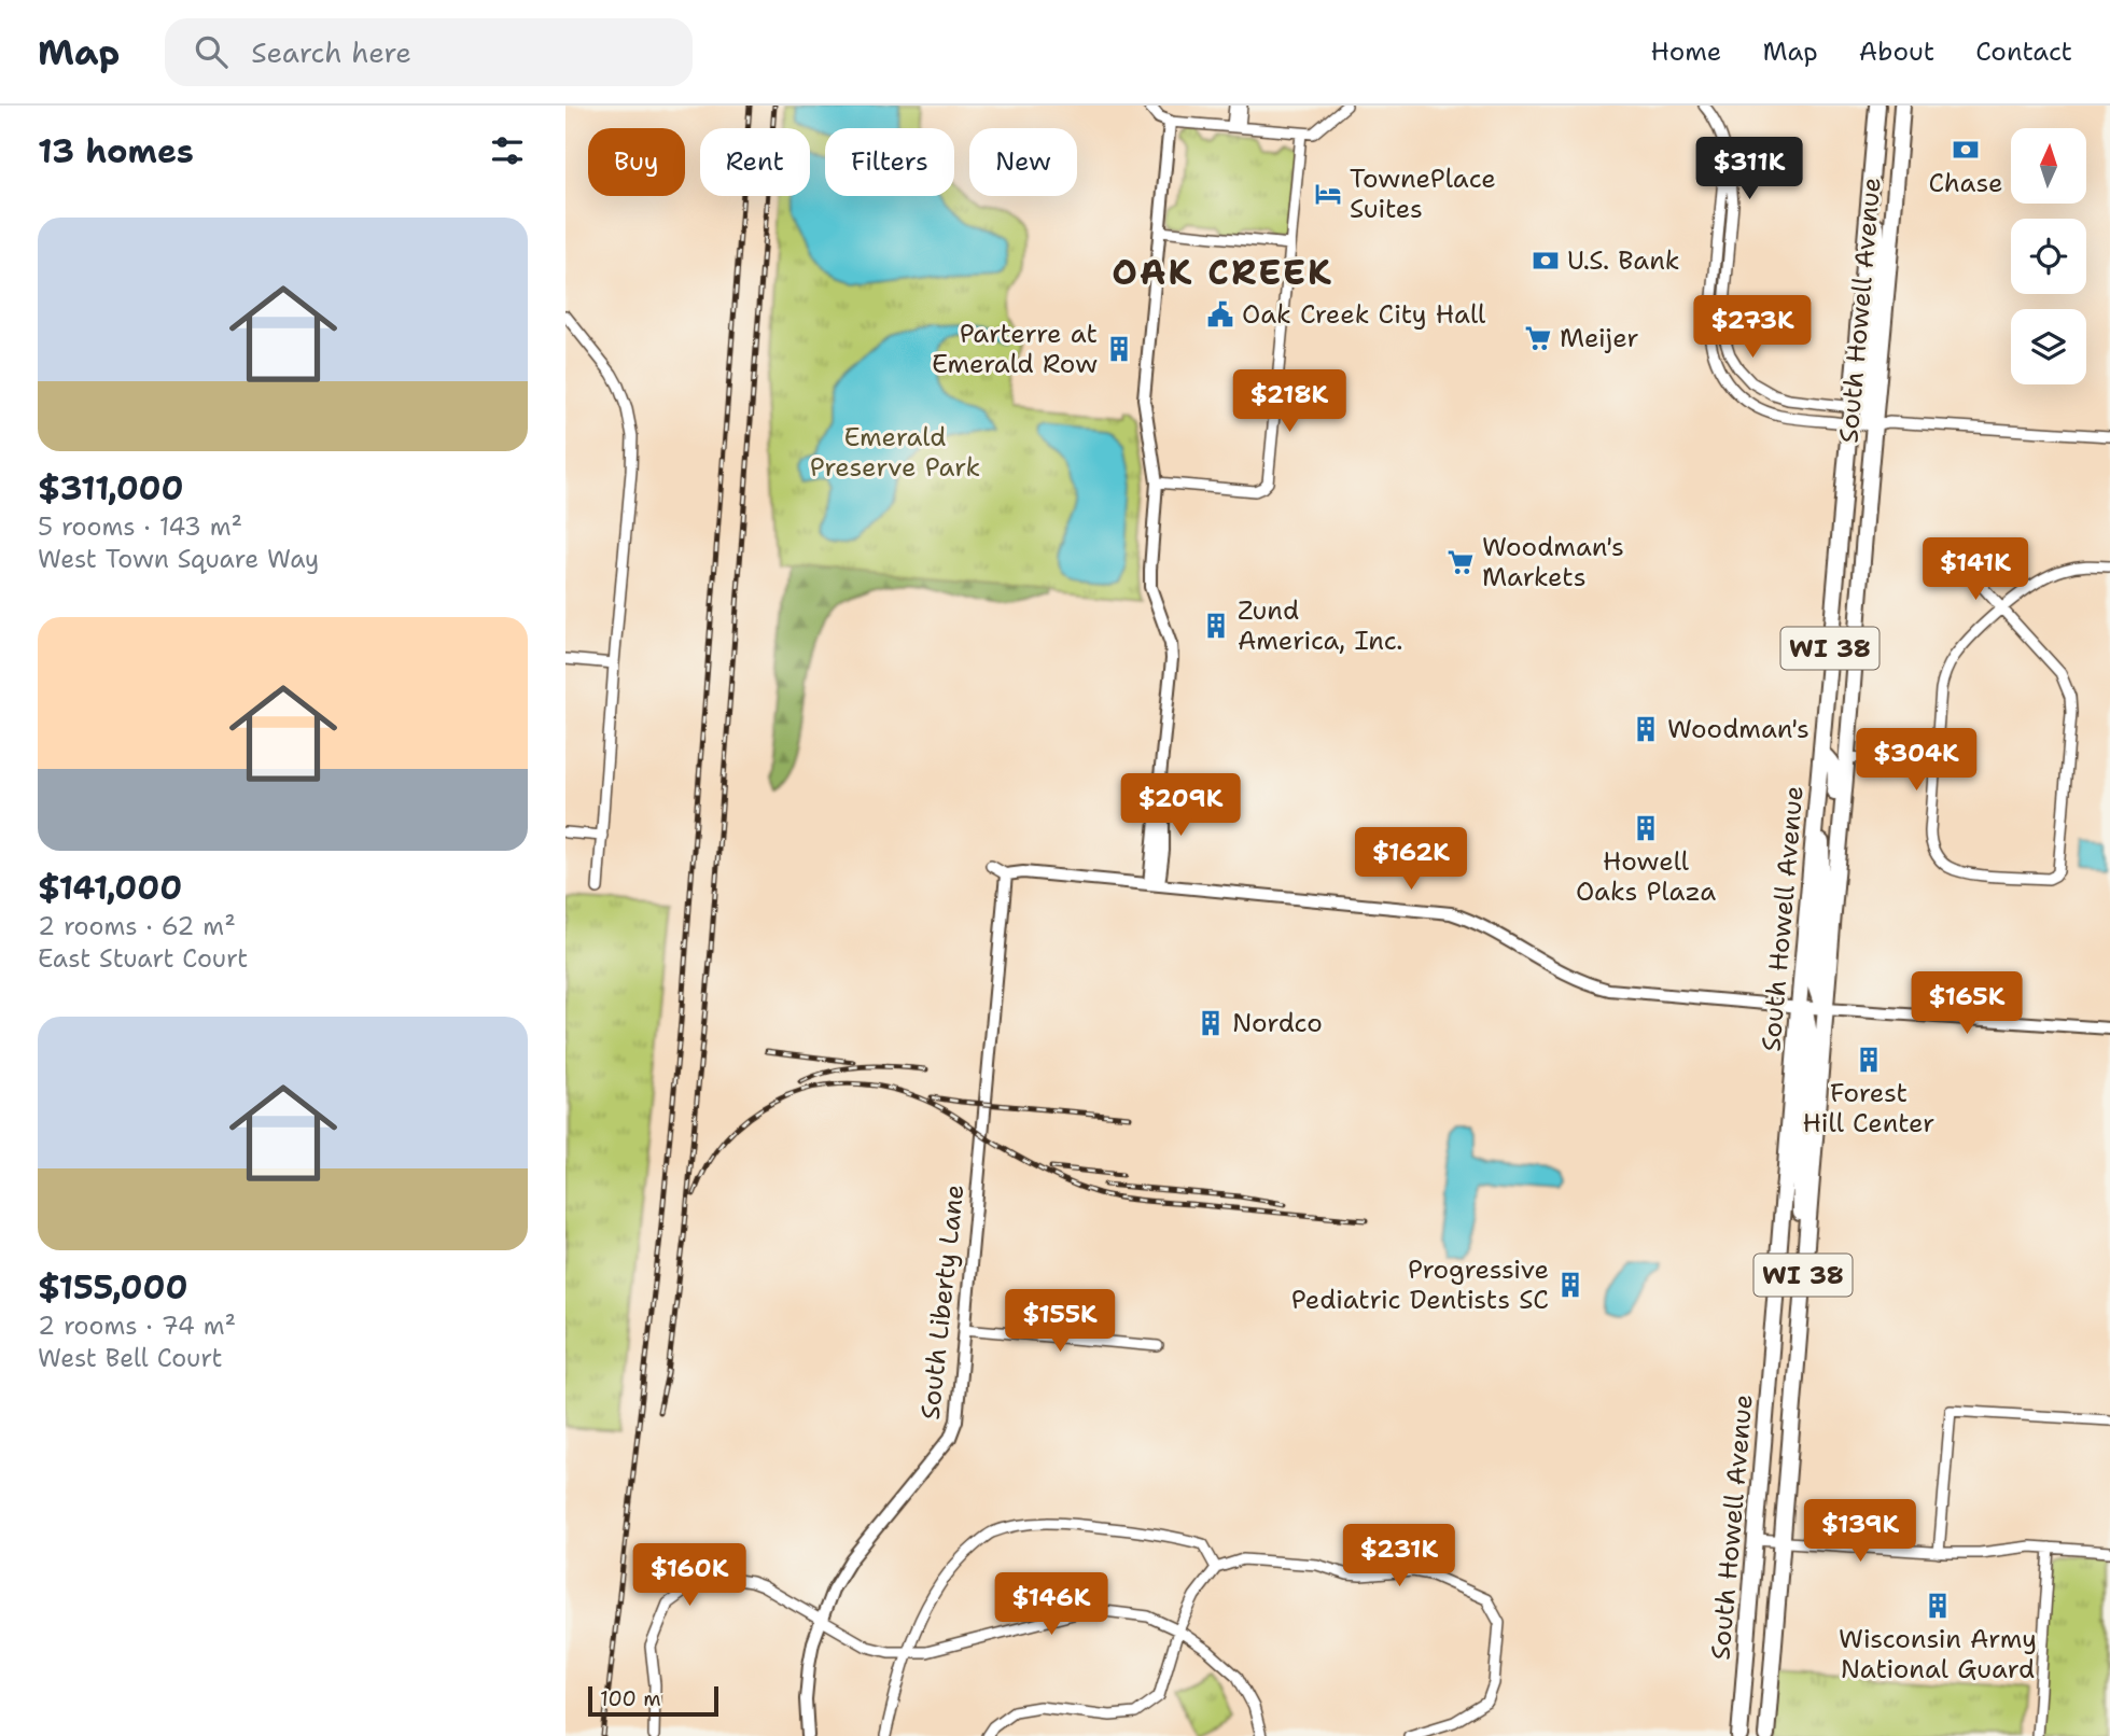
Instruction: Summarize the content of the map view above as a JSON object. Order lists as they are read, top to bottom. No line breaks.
{"streets":{"main road":["South Howell Avenue","WI 38"],"street":["South Liberty Lane"]},"districts":["OAK CREEK"],"parks":["Emerald Preserve Park"],"places":{"bank":["Chase","U.S. Bank"],"hotel":["TownePlace Suites"],"public building":["Oak Creek City Hall"],"supermarket":["Meijer","Woodman's Markets"],"building":["Parterre at Emerald Row","Zund America, Inc.","Woodman's","Howell Oaks Plaza","Nordco","Forest Hill Center","Progressive Pediatric Dentists SC","Wisconsin Army National Guard"]},"scale_bar":"100 m","north":"top","page":{"header":"Map","search":"Search here","nav":["Home","Map","About","Contact"],"heading":"13 homes","chip":["Buy","Rent","Filters","New"],"price":["$311K","$273K","$218K","$141K","$304K","$209K","$162K","$165K","$155K","$139K","$231K","$160K","$146K"],"list":[{"name":"$311,000","note":"5 rooms · 143 m² · West Town Square Way"},{"name":"$141,000","note":"2 rooms · 62 m² · East Stuart Court"},{"name":"$155,000","note":"2 rooms · 74 m² · West Bell Court"}],"scale":"100 m"}}
